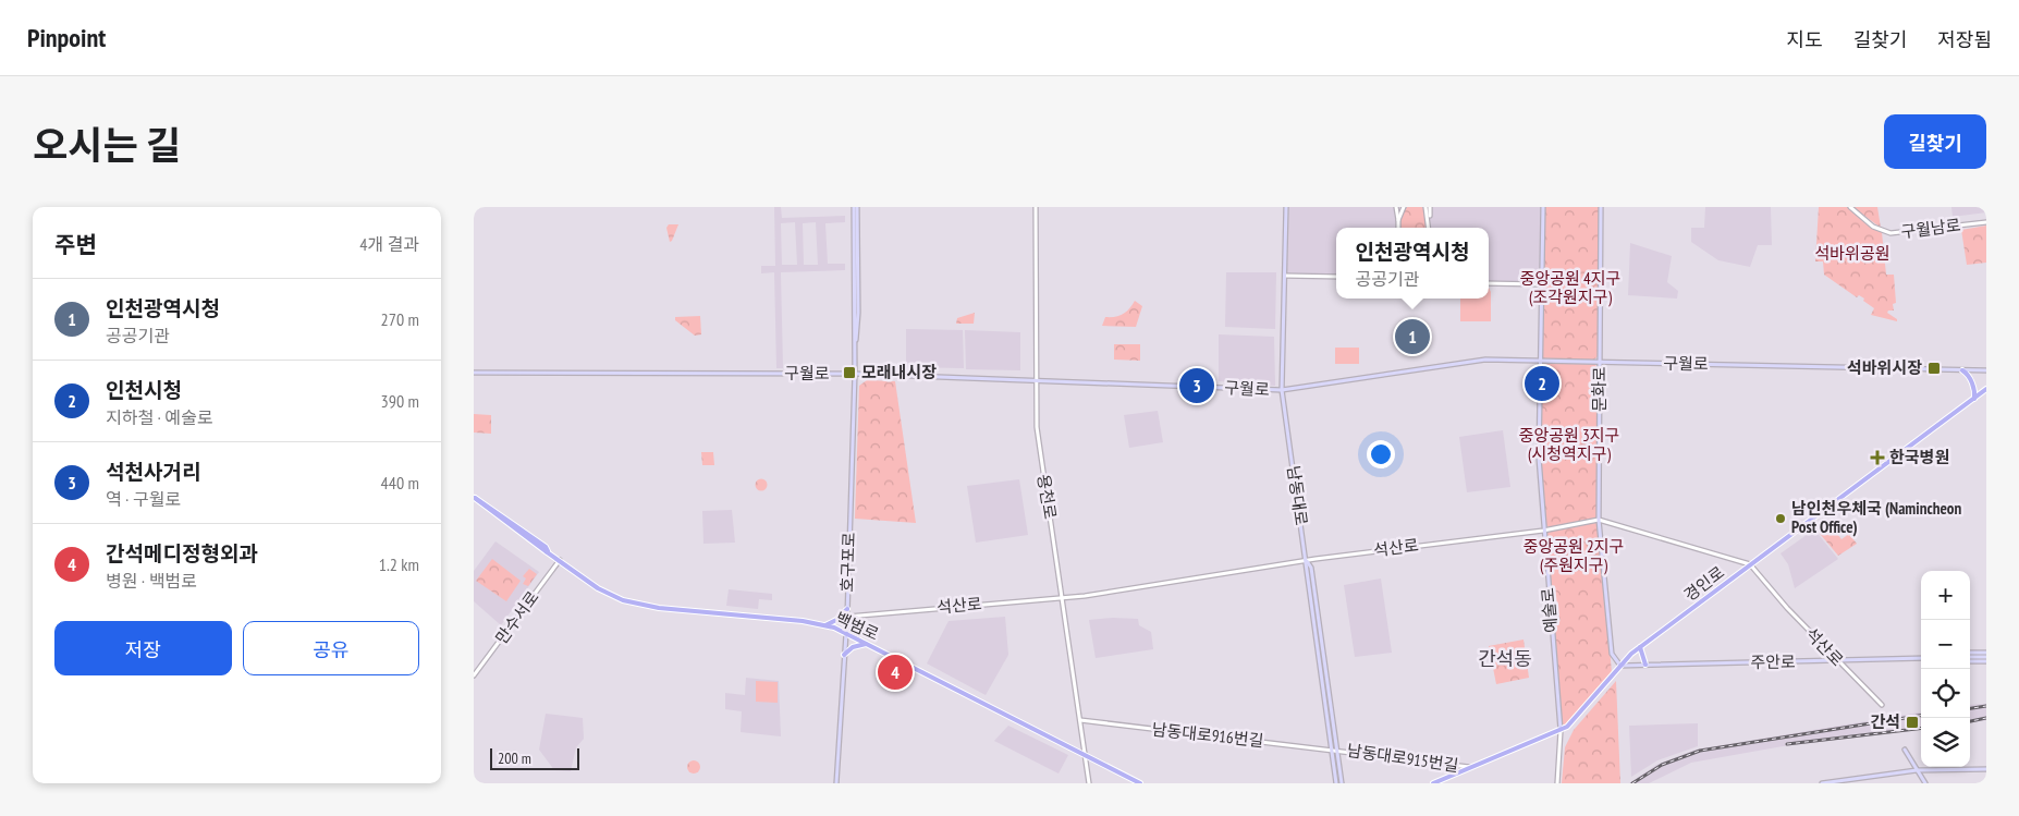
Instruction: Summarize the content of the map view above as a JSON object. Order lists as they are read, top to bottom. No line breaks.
{"streets":{"main road":["구월로","문화로","남동대로","호구포로","경인로","예술로","백범로","주안로"],"street":["구월남로","용천로","석산로","만수서로","남동대로916번길","남동대로915번길"]},"crossings":[["구월로","문화로"],["구월로","남동대로"],["구월로","용천로"],["구월로","호구포로"],["구월로","예술로"],["문화로","석산로"],["문화로","경인로"],["문화로","주안로"],["남동대로","석산로"],["남동대로","남동대로916번길"],["남동대로","남동대로915번길"],["용천로","석산로"],["용천로","백범로"],["용천로","남동대로916번길"],["석산로","호구포로"],["석산로","경인로"],["석산로","예술로"],["석산로","주안로"],["호구포로","백범로"],["경인로","예술로"],["경인로","주안로"],["경인로","남동대로915번길"],["만수서로","백범로"],["남동대로916번길","남동대로915번길"]],"districts":["간석동"],"parks":["석바위공원","중앙공원 4지구 (조각원지구)","중앙공원 3지구 (시청역지구)","중앙공원 2지구 (주원지구)"],"places":{"transit":["석바위시장","모래내시장","간석"],"health":["한국병원"],"other":["남인천우체국 (Namincheon Post Office)"]},"scale_bar":"200 m","page":{"header":"Pinpoint","nav":["지도","길찾기","저장됨"],"title":"오시는 길","buttons":["길찾기",["저장","공유"]],"heading":["주변","4개 결과"],"popup":["인천광역시청","공공기관"],"list":[{"mark":"1","name":"인천광역시청","note":"공공기관","value":"270 m"},{"mark":"2","name":"인천시청","note":"지하철 · 예술로","value":"390 m"},{"mark":"3","name":"석천사거리","note":"역 · 구월로","value":"440 m"},{"mark":"4","name":"간석메디정형외과","note":"병원 · 백범로","value":"1.2 km"}],"pins":["1","2","3","4"],"map_buttons":["+","−"],"scale":"200 m"}}
